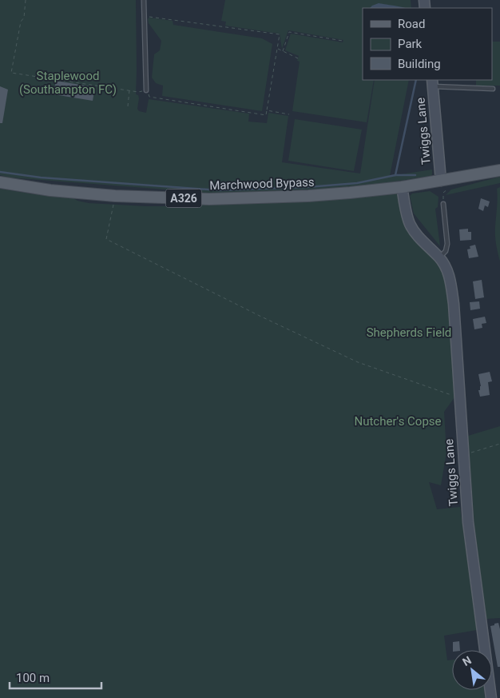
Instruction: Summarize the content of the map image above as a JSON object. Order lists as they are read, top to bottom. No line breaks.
{"streets":{"main road":["Marchwood Bypass","A326"],"street":["Twiggs Lane"]},"crossings":[["Twiggs Lane","Marchwood Bypass"]],"parks":["Staplewood (Southampton FC)","Shepherds Field","Nutcher's Copse"],"legend":["Road","Park","Building"],"scale_bar":"100 m","north":"top left"}
